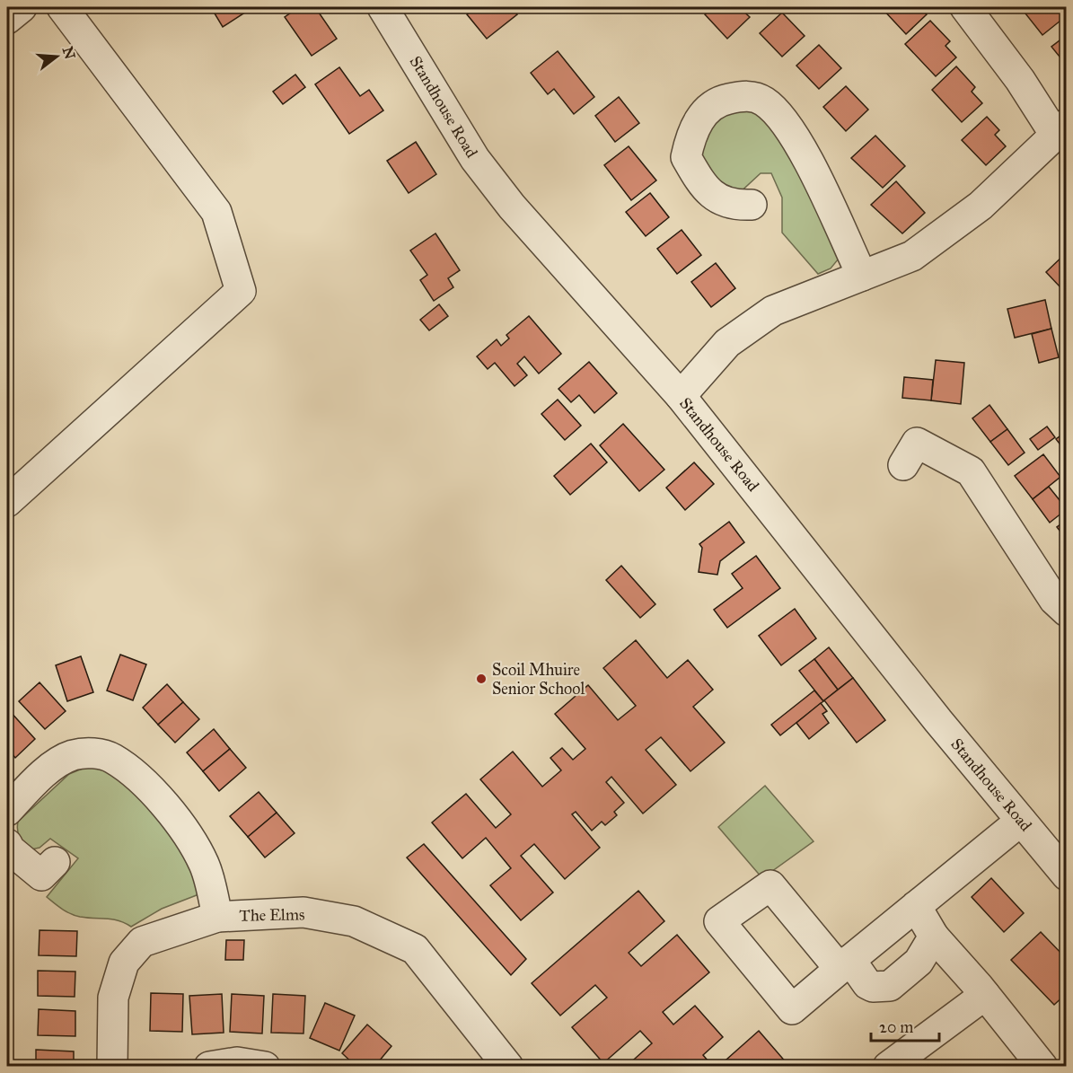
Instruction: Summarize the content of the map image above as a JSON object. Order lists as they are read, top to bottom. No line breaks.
{"streets":{"street":["Standhouse Road","The Elms"]},"places":["Scoil Mhuire Senior School"],"scale_bar":"20 m","north":"right"}
